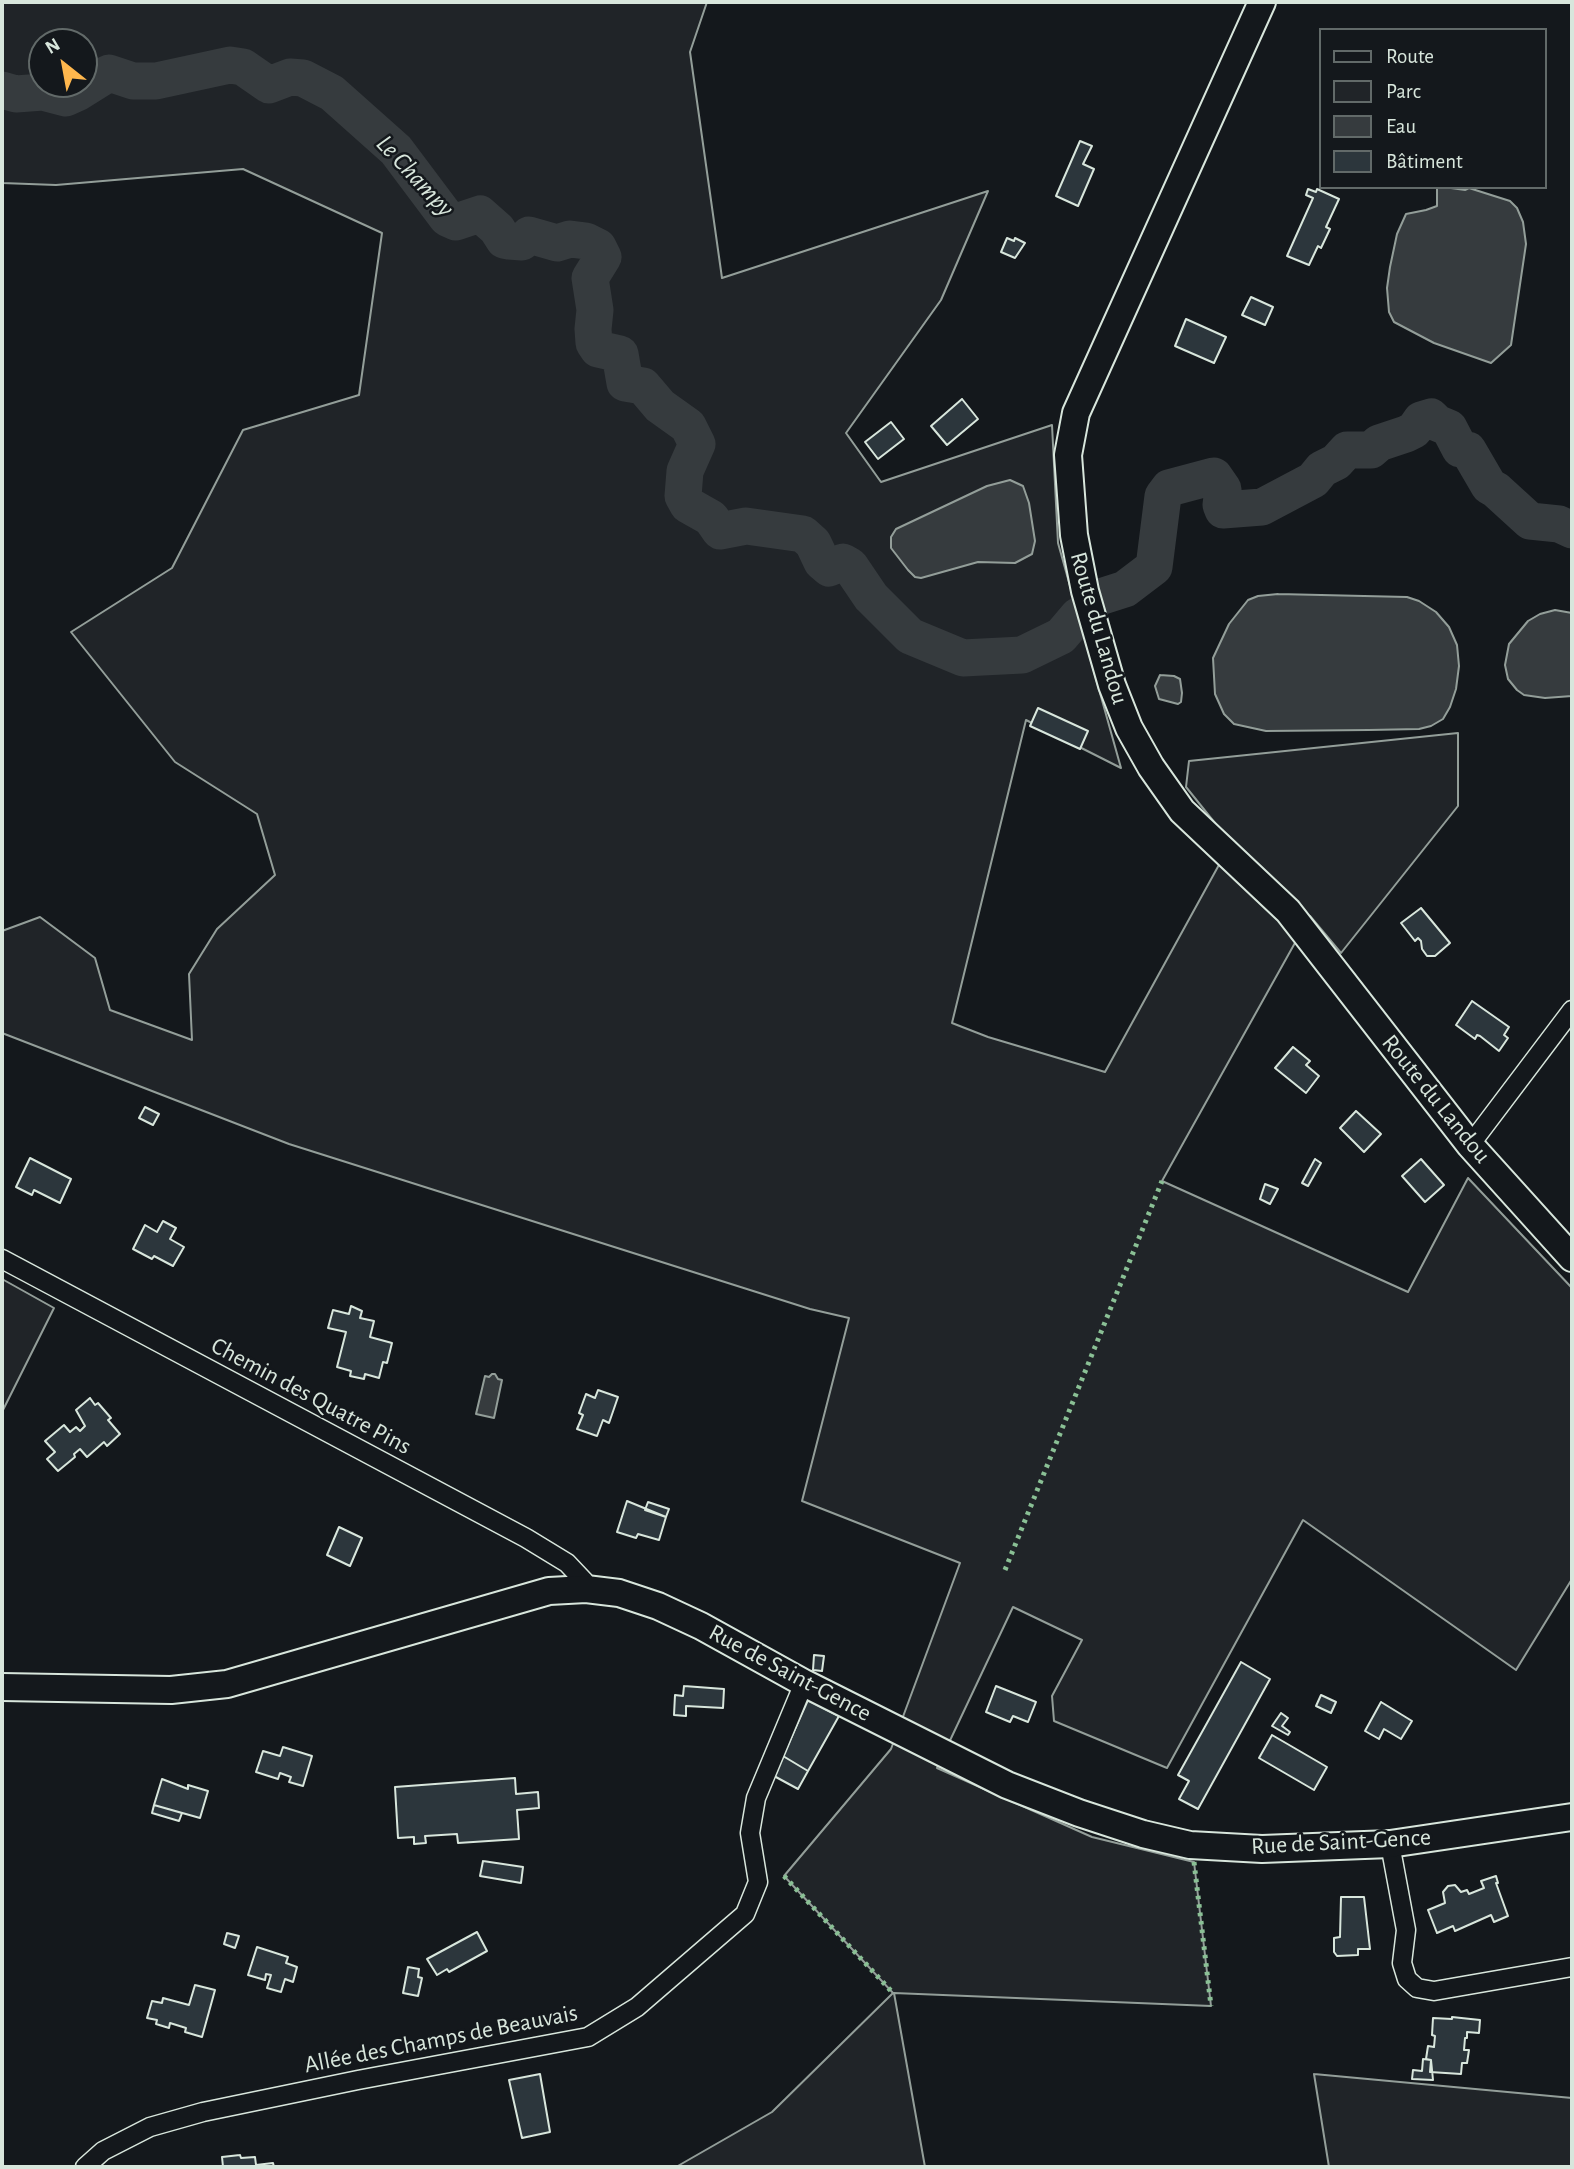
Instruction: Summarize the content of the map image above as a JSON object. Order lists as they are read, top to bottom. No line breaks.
{"streets":{"street":["Route du Landou","Chemin des Quatre Pins","Rue de Saint-Gence","Allée des Champs de Beauvais"]},"crossings":[["Chemin des Quatre Pins","Rue de Saint-Gence"],["Rue de Saint-Gence","Allée des Champs de Beauvais"]],"water":["Le Champy"],"legend":["Route","Parc","Eau","Bâtiment"],"north":"top left"}
